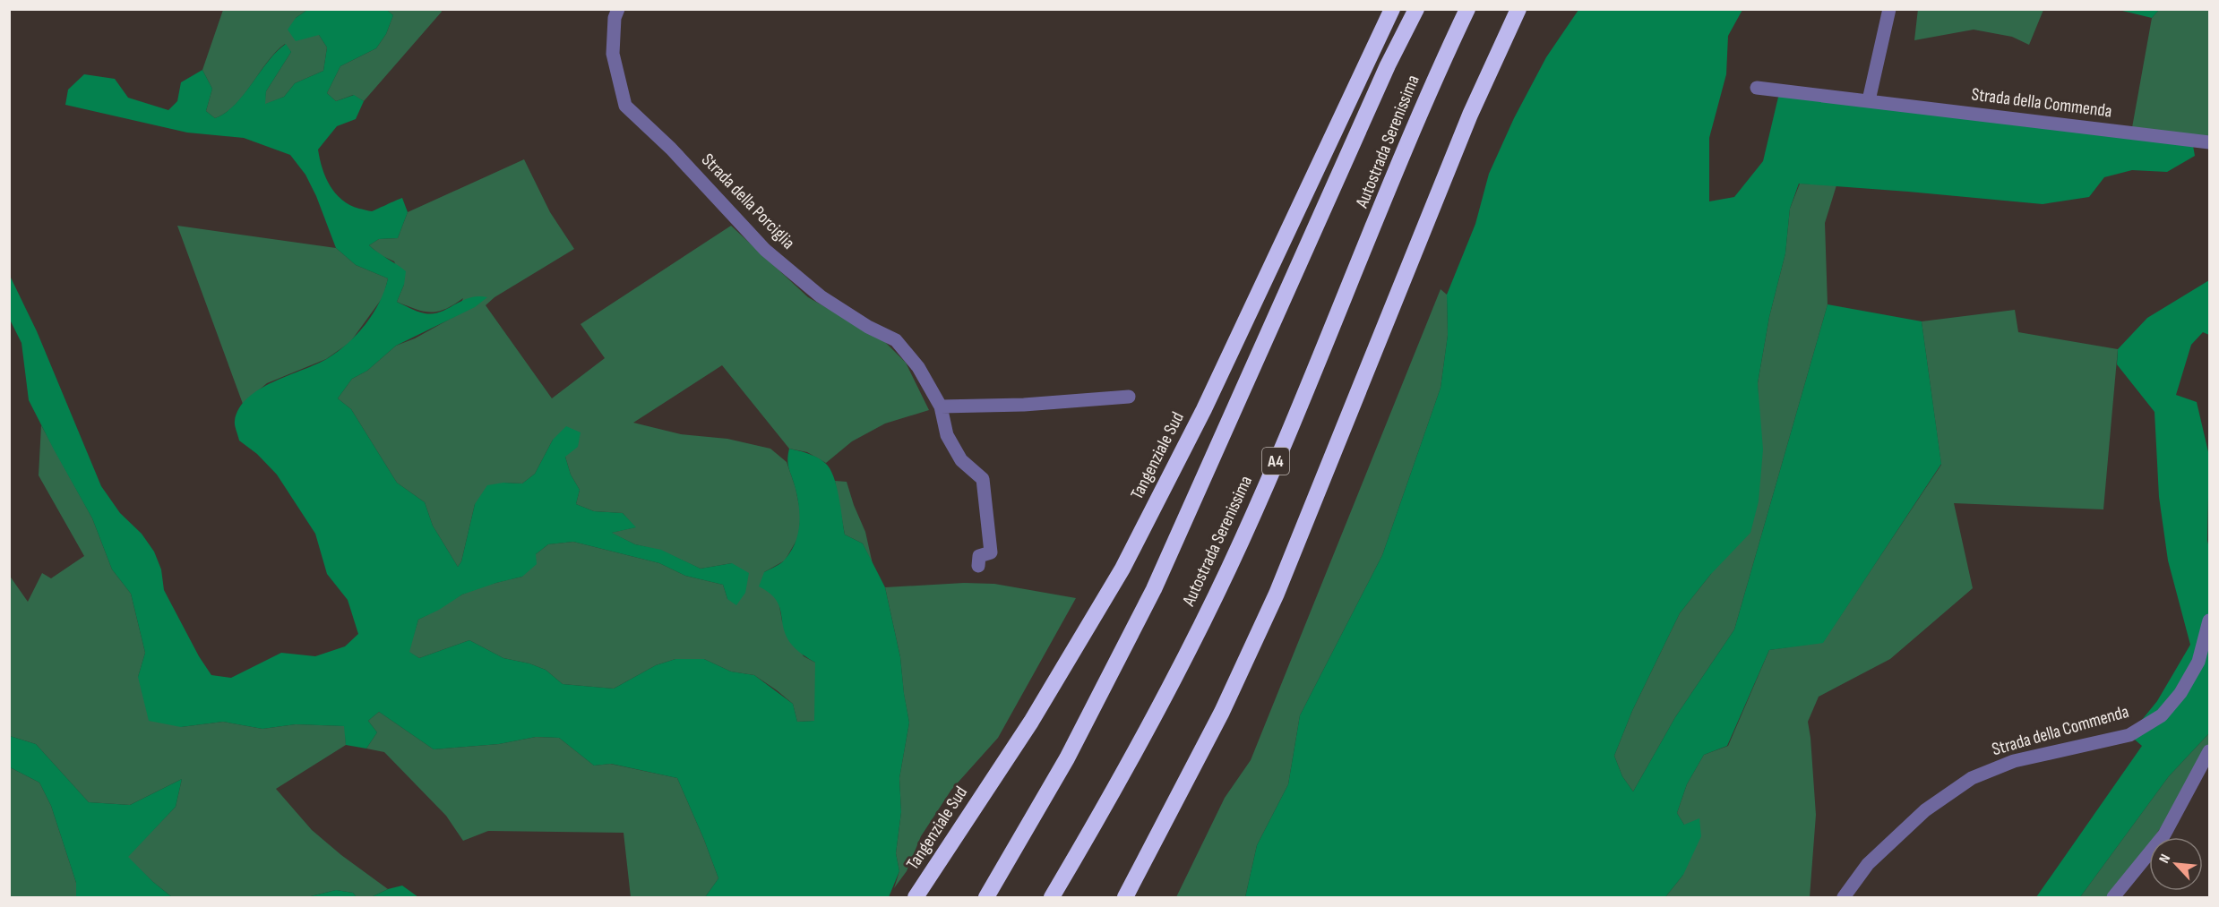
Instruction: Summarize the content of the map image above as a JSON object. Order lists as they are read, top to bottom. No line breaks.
{"streets":{"highway":["Autostrada Serenissima","Tangenziale Sud","A4"],"street":["Strada della Commenda","Strada della Porciglia"]},"north":"top left"}
